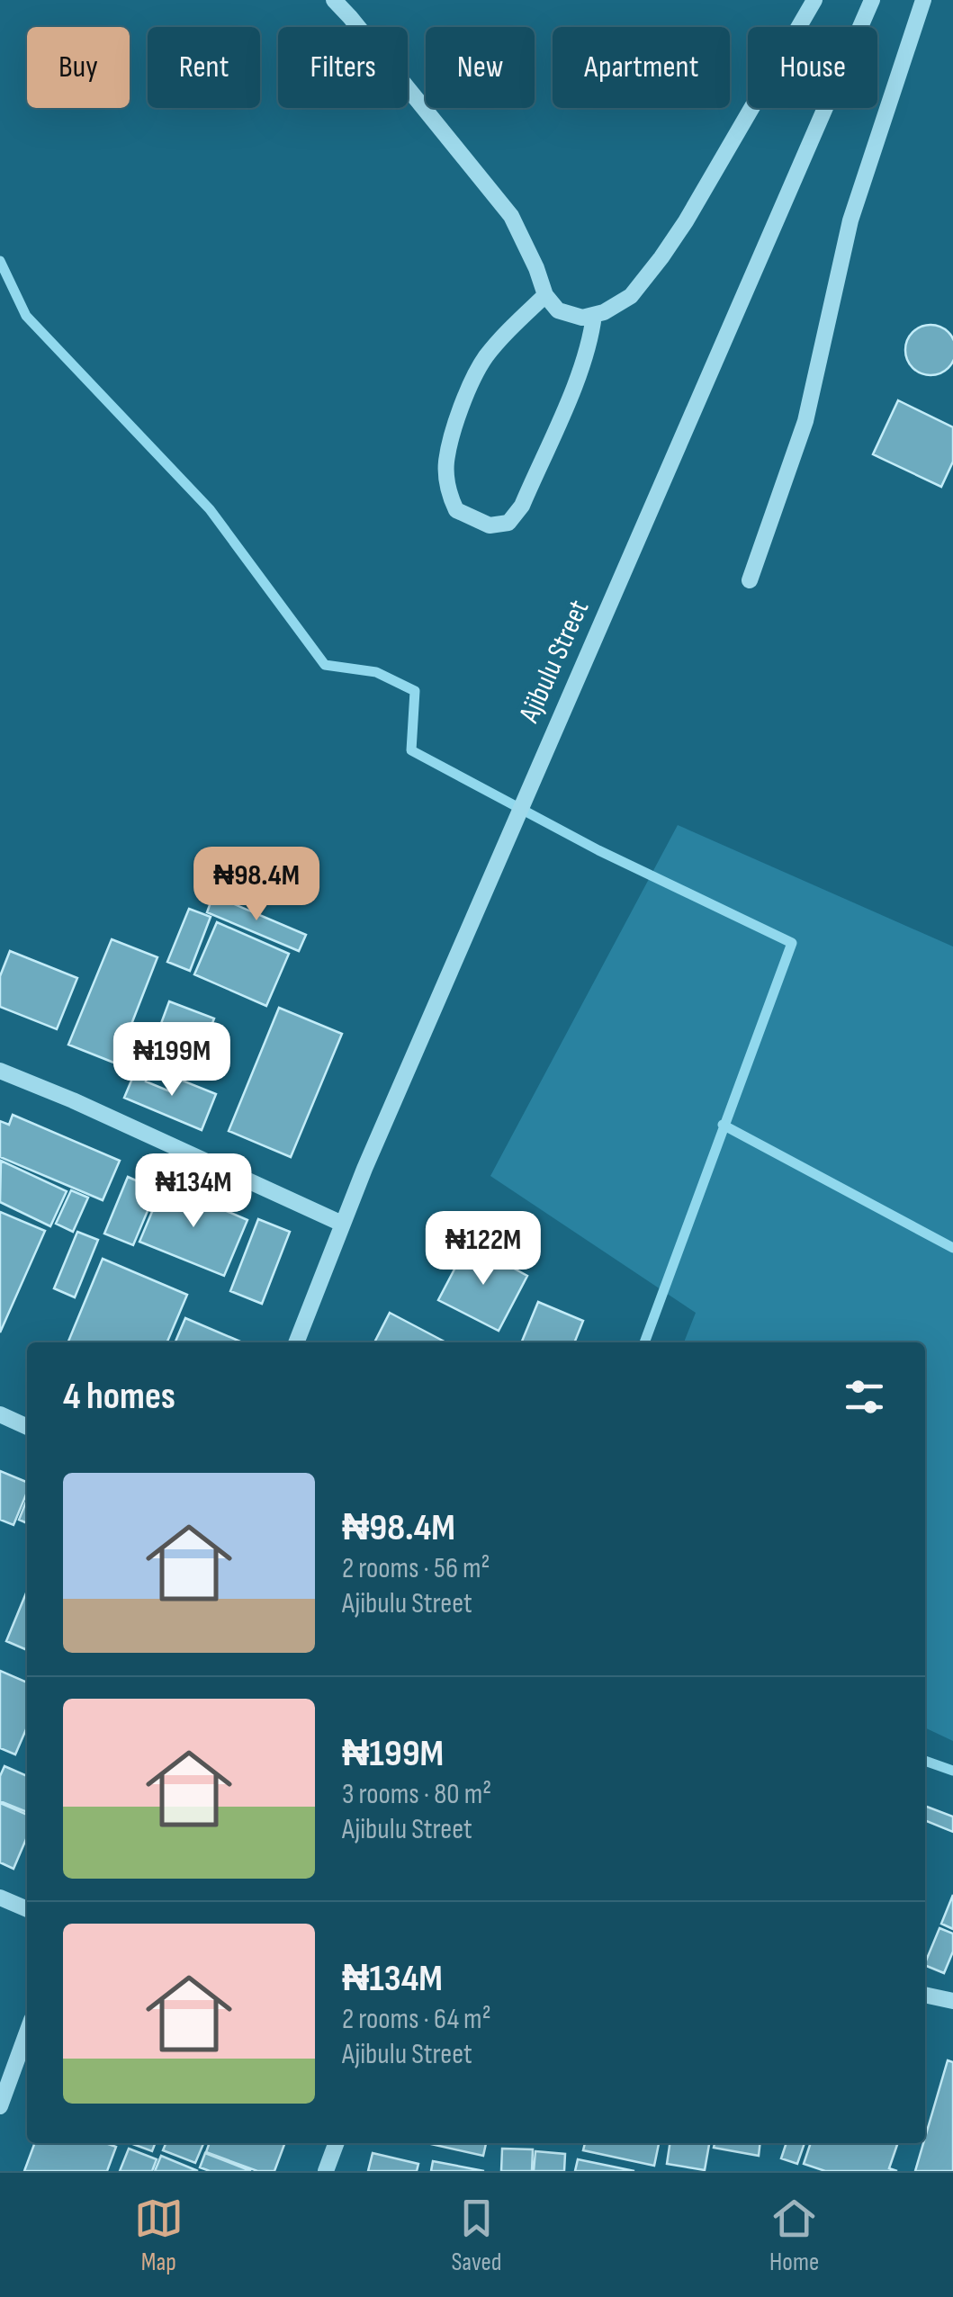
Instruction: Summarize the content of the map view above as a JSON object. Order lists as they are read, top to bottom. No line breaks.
{"streets":{"street":["Ajibulu Street"]},"page":{"chip":["Buy","Rent","Filters","New","Apartment","House"],"price":["₦98.4M","₦199M","₦134M","₦122M"],"heading":"4 homes","list":[{"name":"₦98.4M","note":"2 rooms · 56 m² · Ajibulu Street"},{"name":"₦199M","note":"3 rooms · 80 m² · Ajibulu Street"},{"name":"₦134M","note":"2 rooms · 64 m² · Ajibulu Street"}],"tabs":["Map","Saved","Home"]}}
